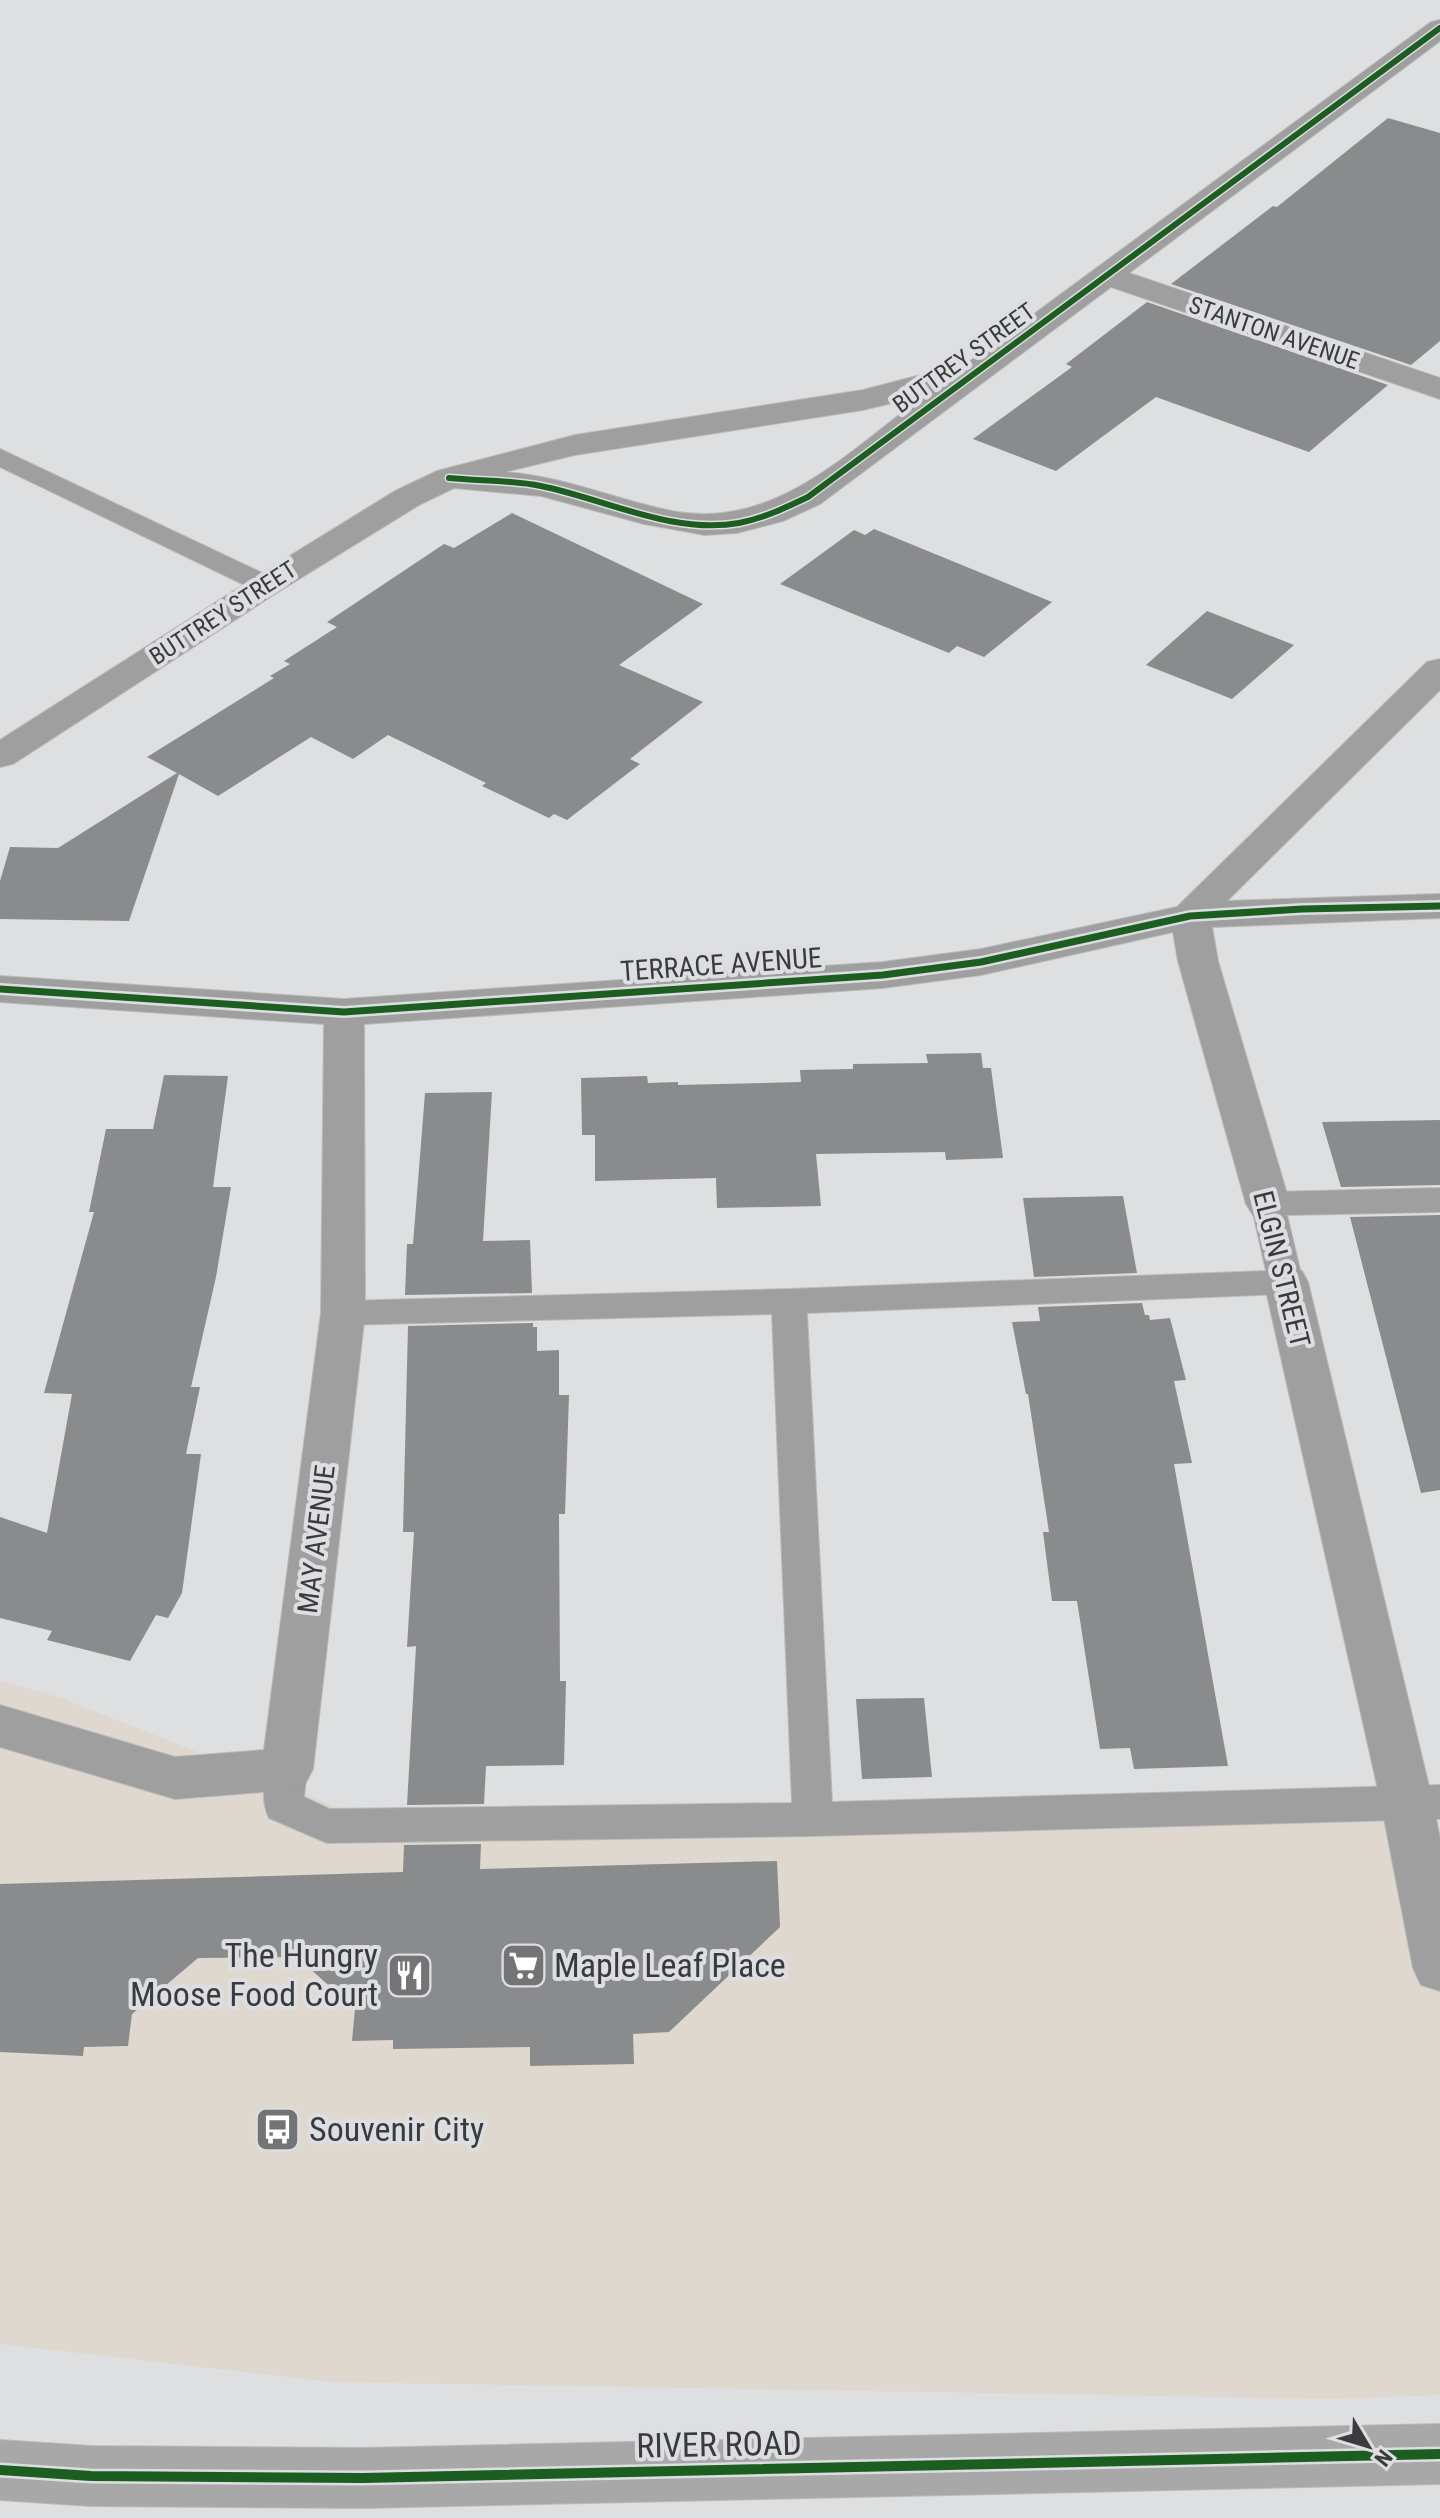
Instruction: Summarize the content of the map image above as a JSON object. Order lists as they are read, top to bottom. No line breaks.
{"streets":{"main road":["RIVER ROAD"],"street":["STANTON AVENUE","BUTTREY STREET","TERRACE AVENUE","ELGIN STREET","MAY AVENUE"]},"crossings":[["STANTON AVENUE","BUTTREY STREET"],["TERRACE AVENUE","ELGIN STREET"],["TERRACE AVENUE","MAY AVENUE"]],"places":{"supermarket":["Maple Leaf Place"],"restaurant":["The Hungry Moose Food Court"],"bus stop":["Souvenir City"]},"north":"bottom right"}
